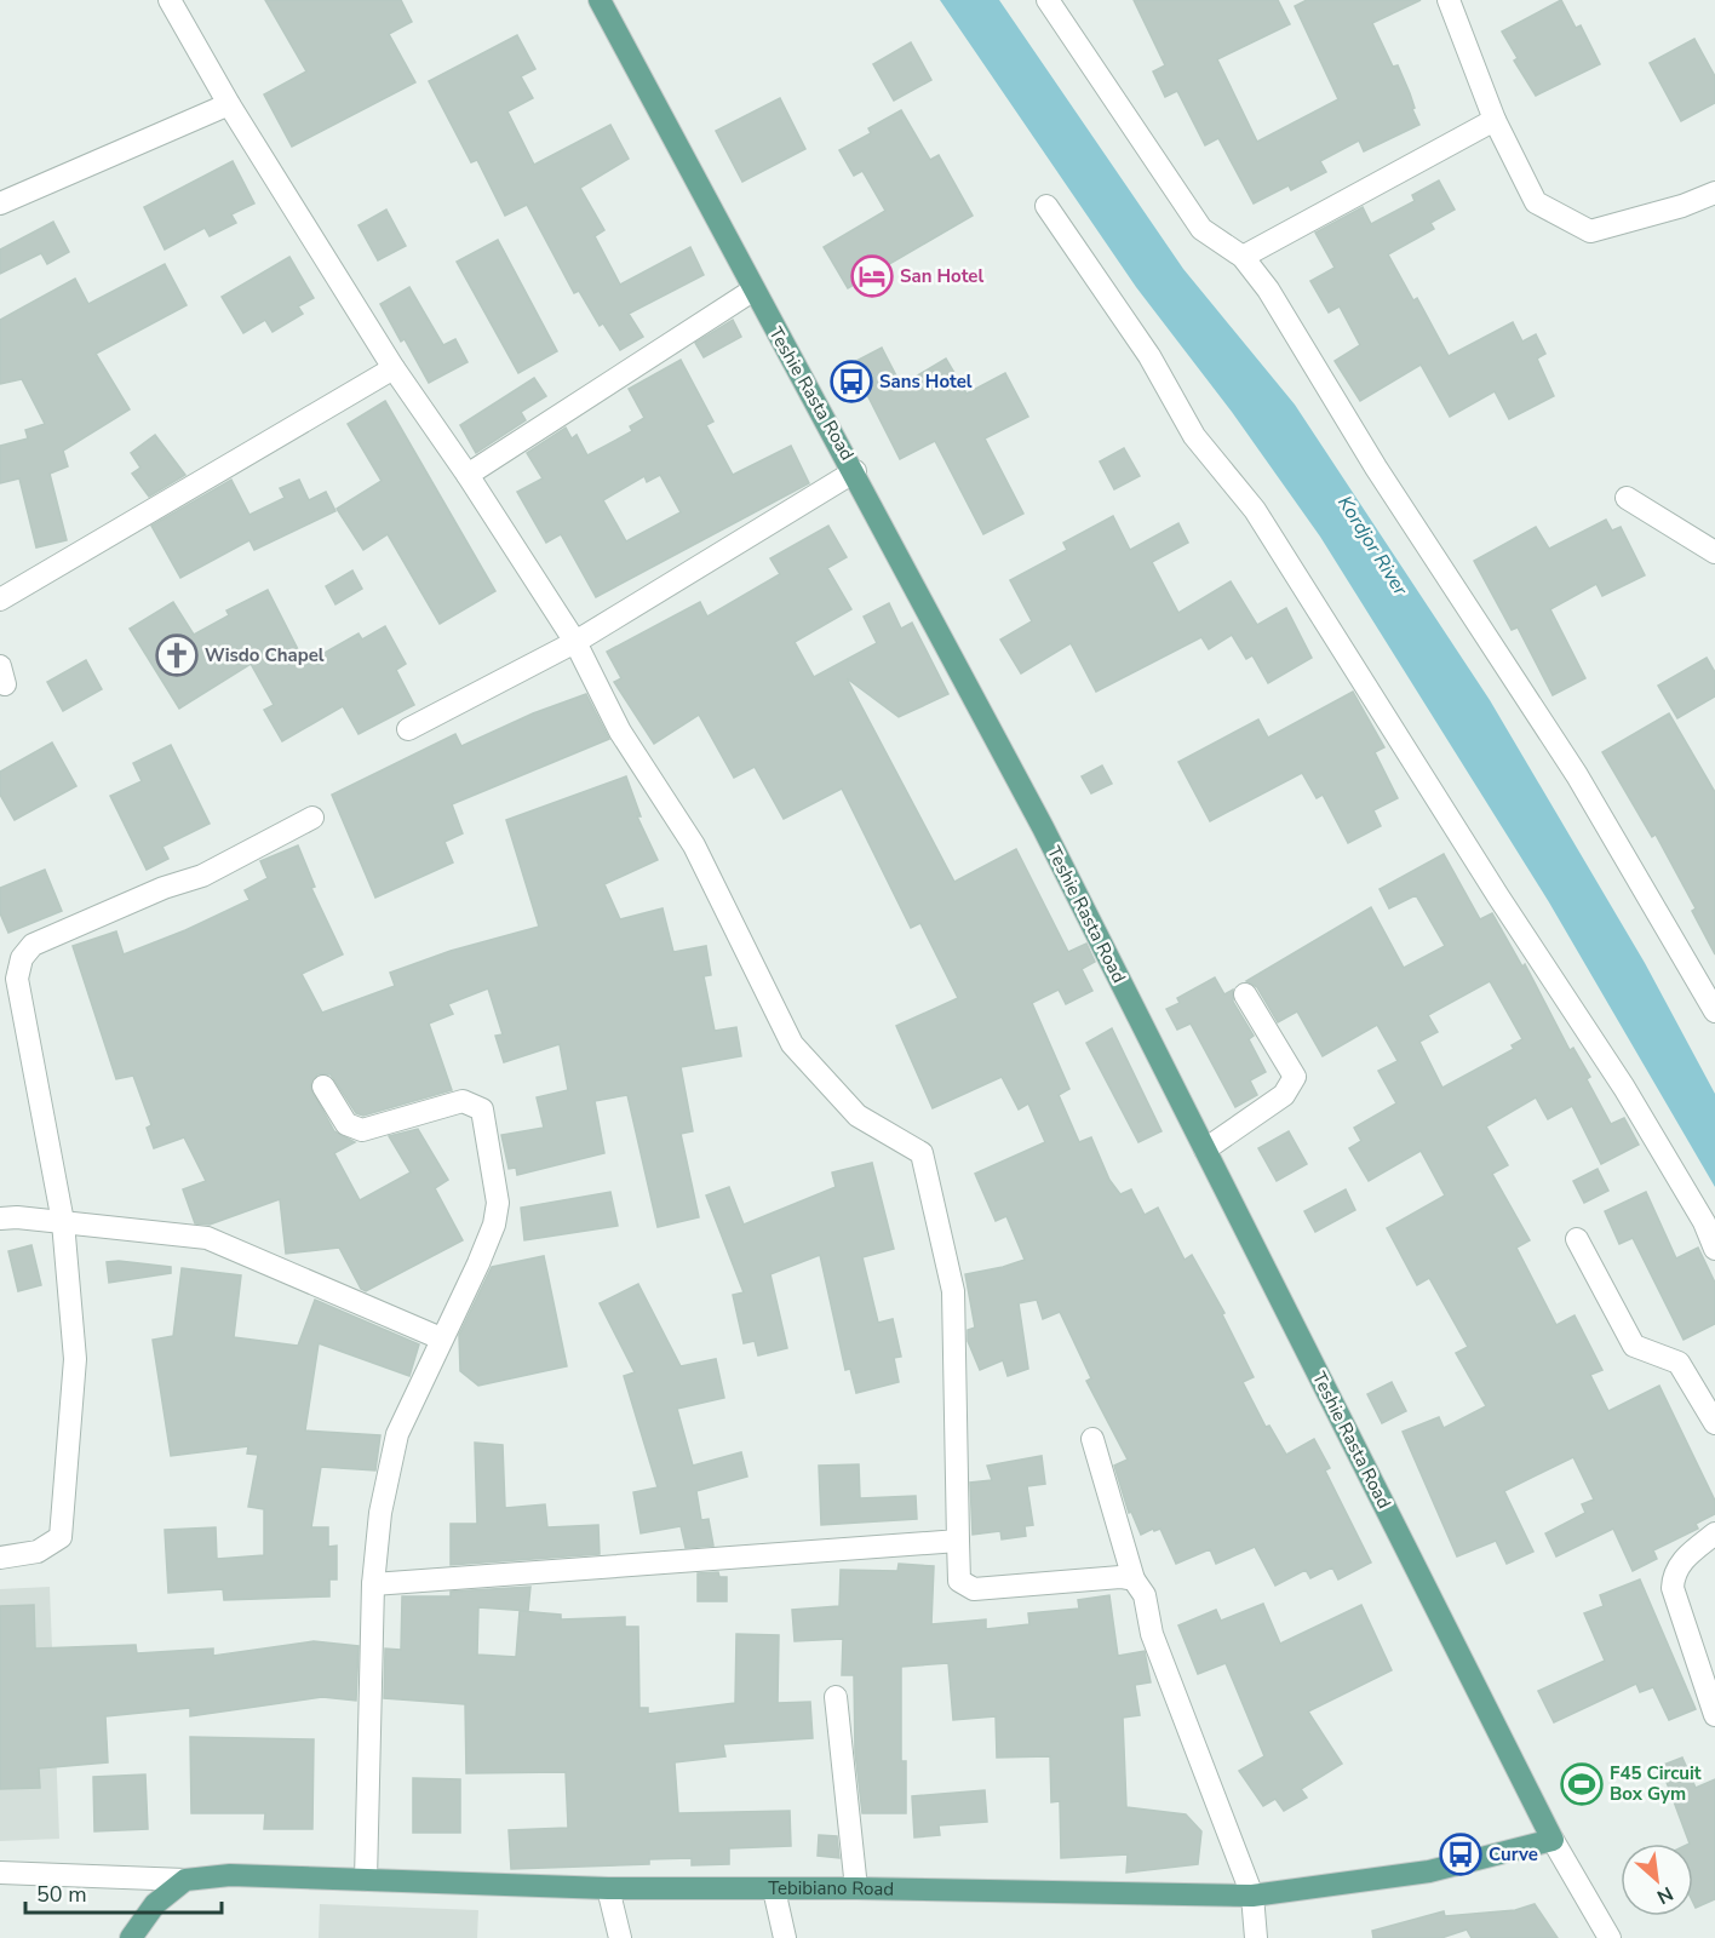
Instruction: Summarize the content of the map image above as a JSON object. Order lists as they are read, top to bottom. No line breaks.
{"streets":{"main road":["Teshie Rasta Road","Tebibiano Road"]},"crossings":[["Teshie Rasta Road","Tebibiano Road"]],"water":["Kordjor River"],"places":{"hotel":["San Hotel"],"bus stop":["Sans Hotel","Curve"],"church":["Wisdo Chapel"],"sports":["F45 Circuit Box Gym"]},"scale_bar":"50 m","north":"bottom right"}
